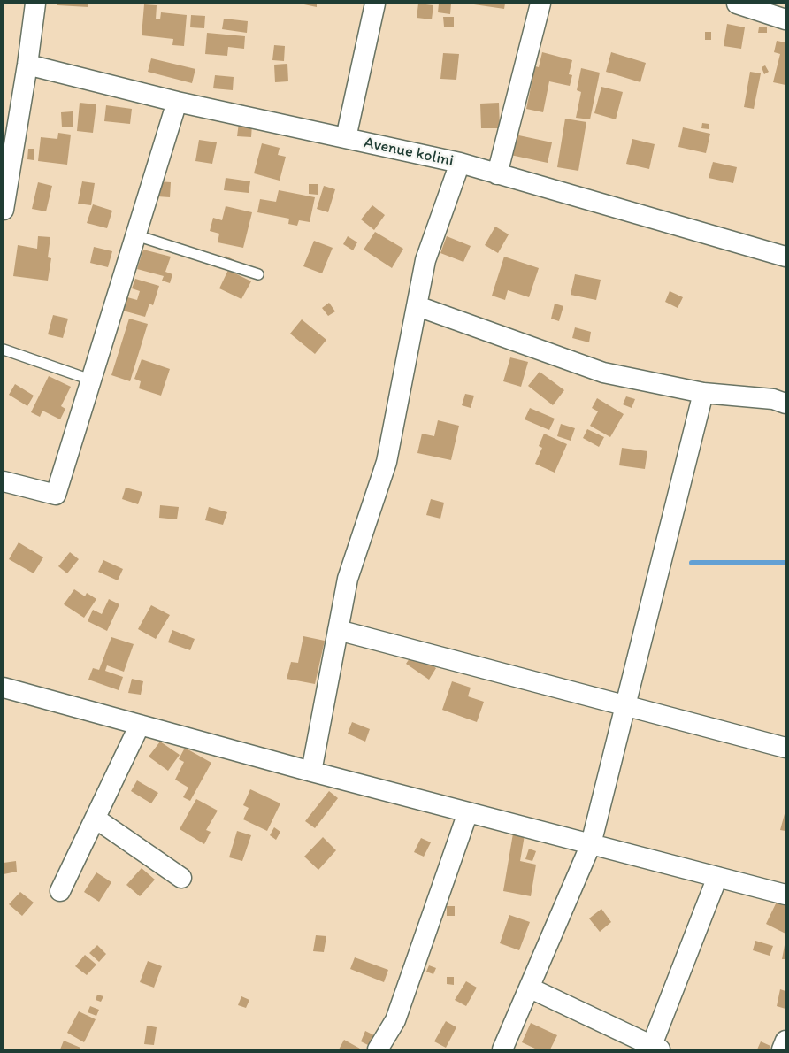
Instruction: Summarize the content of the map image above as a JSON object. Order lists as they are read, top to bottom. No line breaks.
{"streets":{"street":["Avenue kolini"]}}
